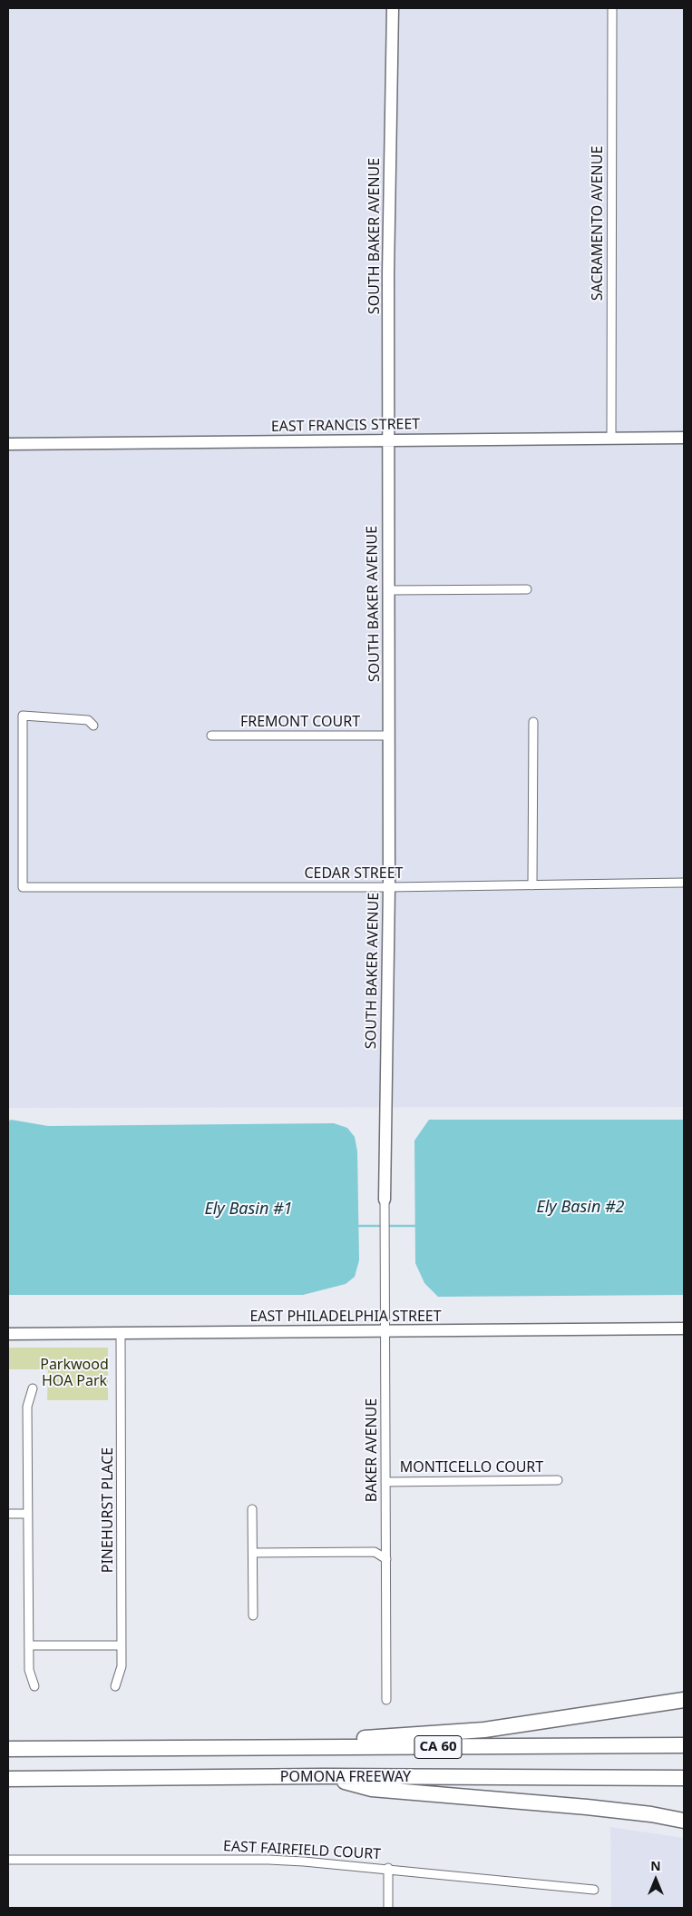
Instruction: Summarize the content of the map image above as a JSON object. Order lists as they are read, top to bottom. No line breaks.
{"streets":{"highway":["CA 60","POMONA FREEWAY"],"street":["SACRAMENTO AVENUE","SOUTH BAKER AVENUE","EAST FRANCIS STREET","FREMONT COURT","CEDAR STREET","EAST PHILADELPHIA STREET","BAKER AVENUE","MONTICELLO COURT","PINEHURST PLACE","EAST FAIRFIELD COURT"]},"crossings":[["SACRAMENTO AVENUE","EAST FRANCIS STREET"],["SOUTH BAKER AVENUE","EAST FRANCIS STREET"],["SOUTH BAKER AVENUE","FREMONT COURT"],["SOUTH BAKER AVENUE","CEDAR STREET"],["SOUTH BAKER AVENUE","BAKER AVENUE"],["EAST PHILADELPHIA STREET","BAKER AVENUE"],["EAST PHILADELPHIA STREET","PINEHURST PLACE"],["BAKER AVENUE","MONTICELLO COURT"]],"water":["Ely Basin #2","Ely Basin #1"],"parks":["Parkwood HOA Park"],"north":"top"}
